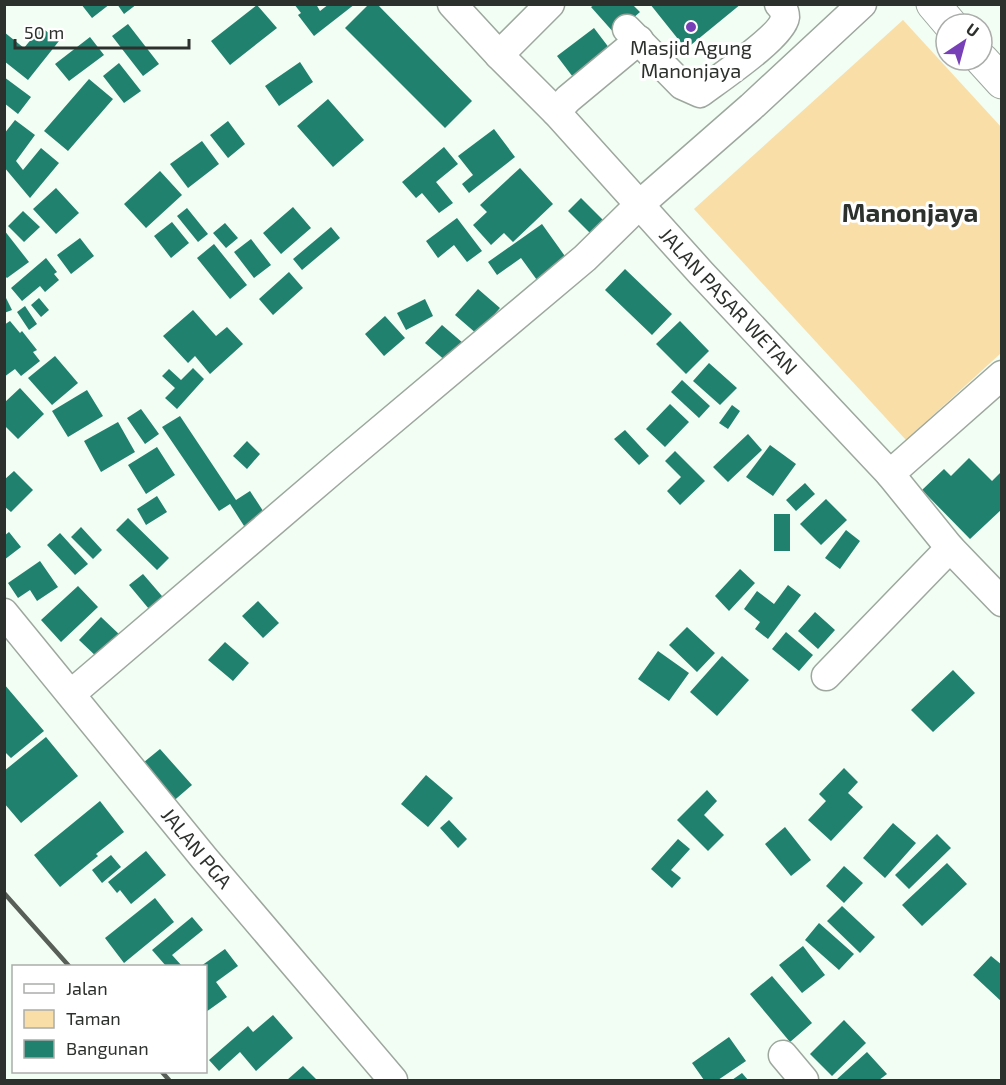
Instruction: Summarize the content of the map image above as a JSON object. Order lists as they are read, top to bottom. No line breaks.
{"streets":{"street":["JALAN PASAR WETAN","JALAN PGA"]},"districts":["Manonjaya"],"places":["Masjid Agung Manonjaya"],"legend":["Jalan","Taman","Bangunan"],"scale_bar":"50 m","north":"top right"}
